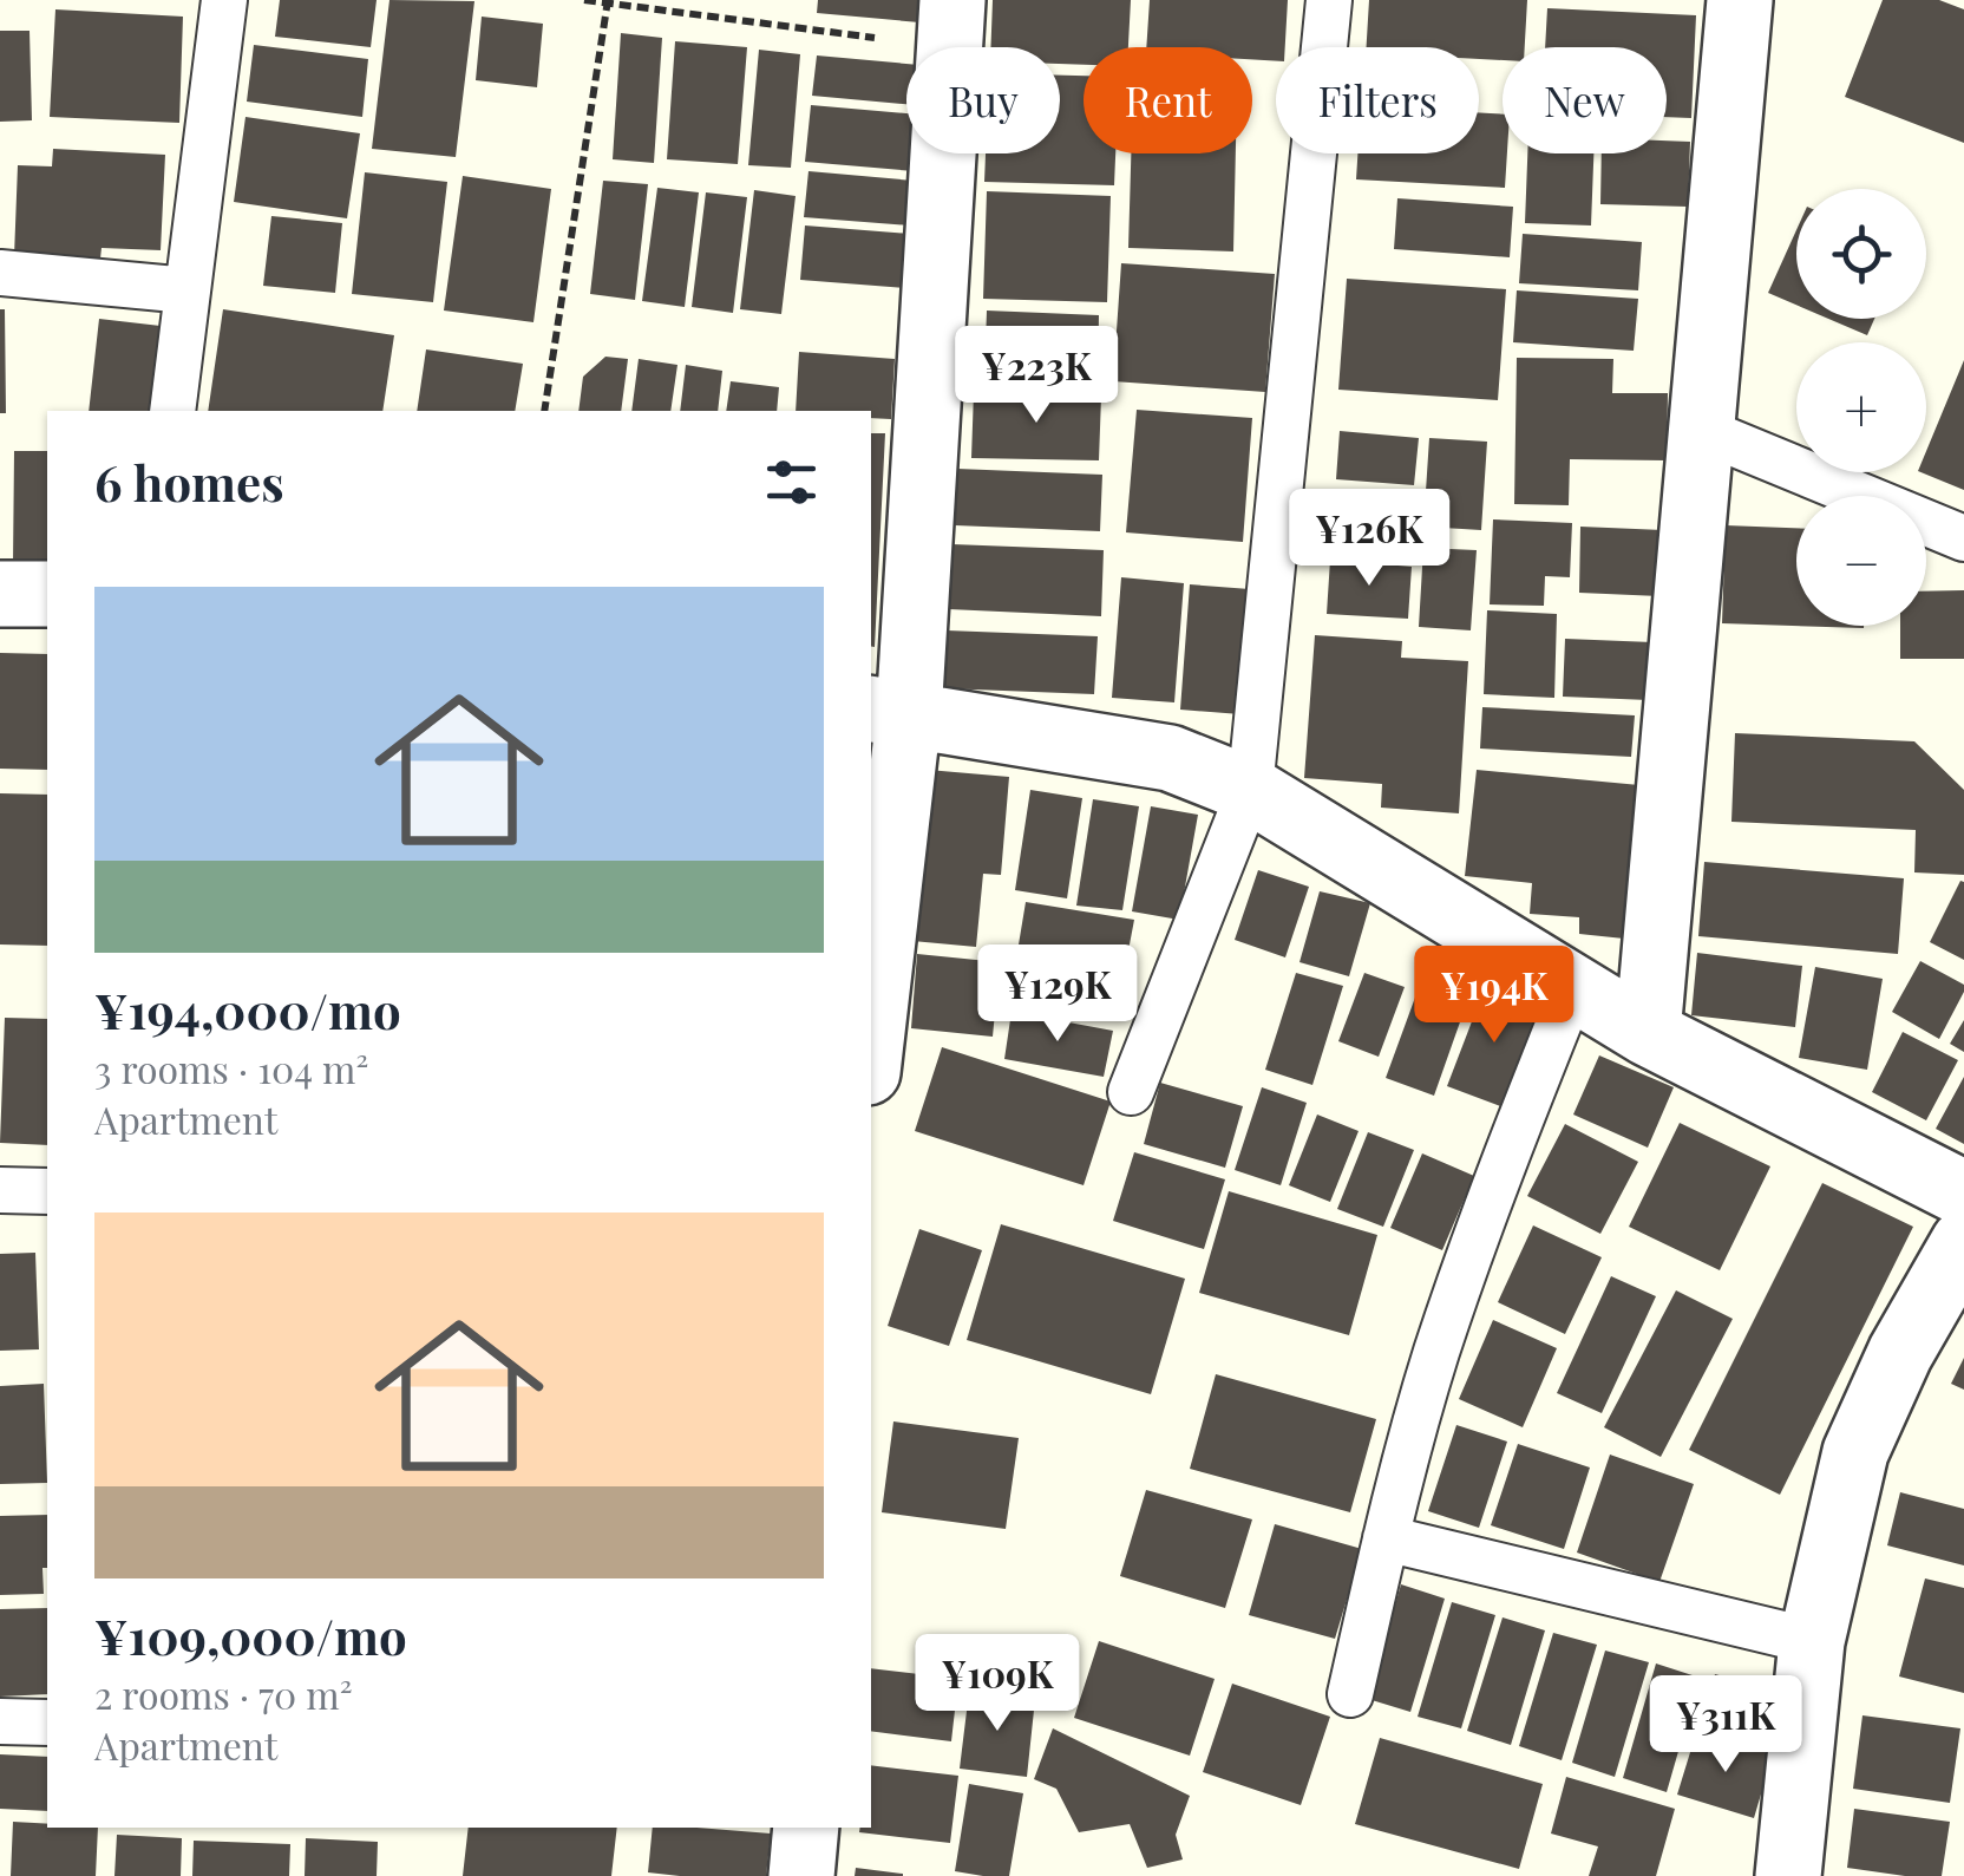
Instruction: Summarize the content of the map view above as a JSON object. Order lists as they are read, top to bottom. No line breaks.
{"page":{"chip":["Buy","Rent","Filters","New"],"map_buttons":["+","−"],"price":["¥223K","¥126K","¥129K","¥194K","¥109K","¥311K"],"heading":"6 homes","list":[{"name":"¥194,000/mo","note":"3 rooms · 104 m² · Apartment"},{"name":"¥109,000/mo","note":"2 rooms · 70 m² · Apartment"}]}}
